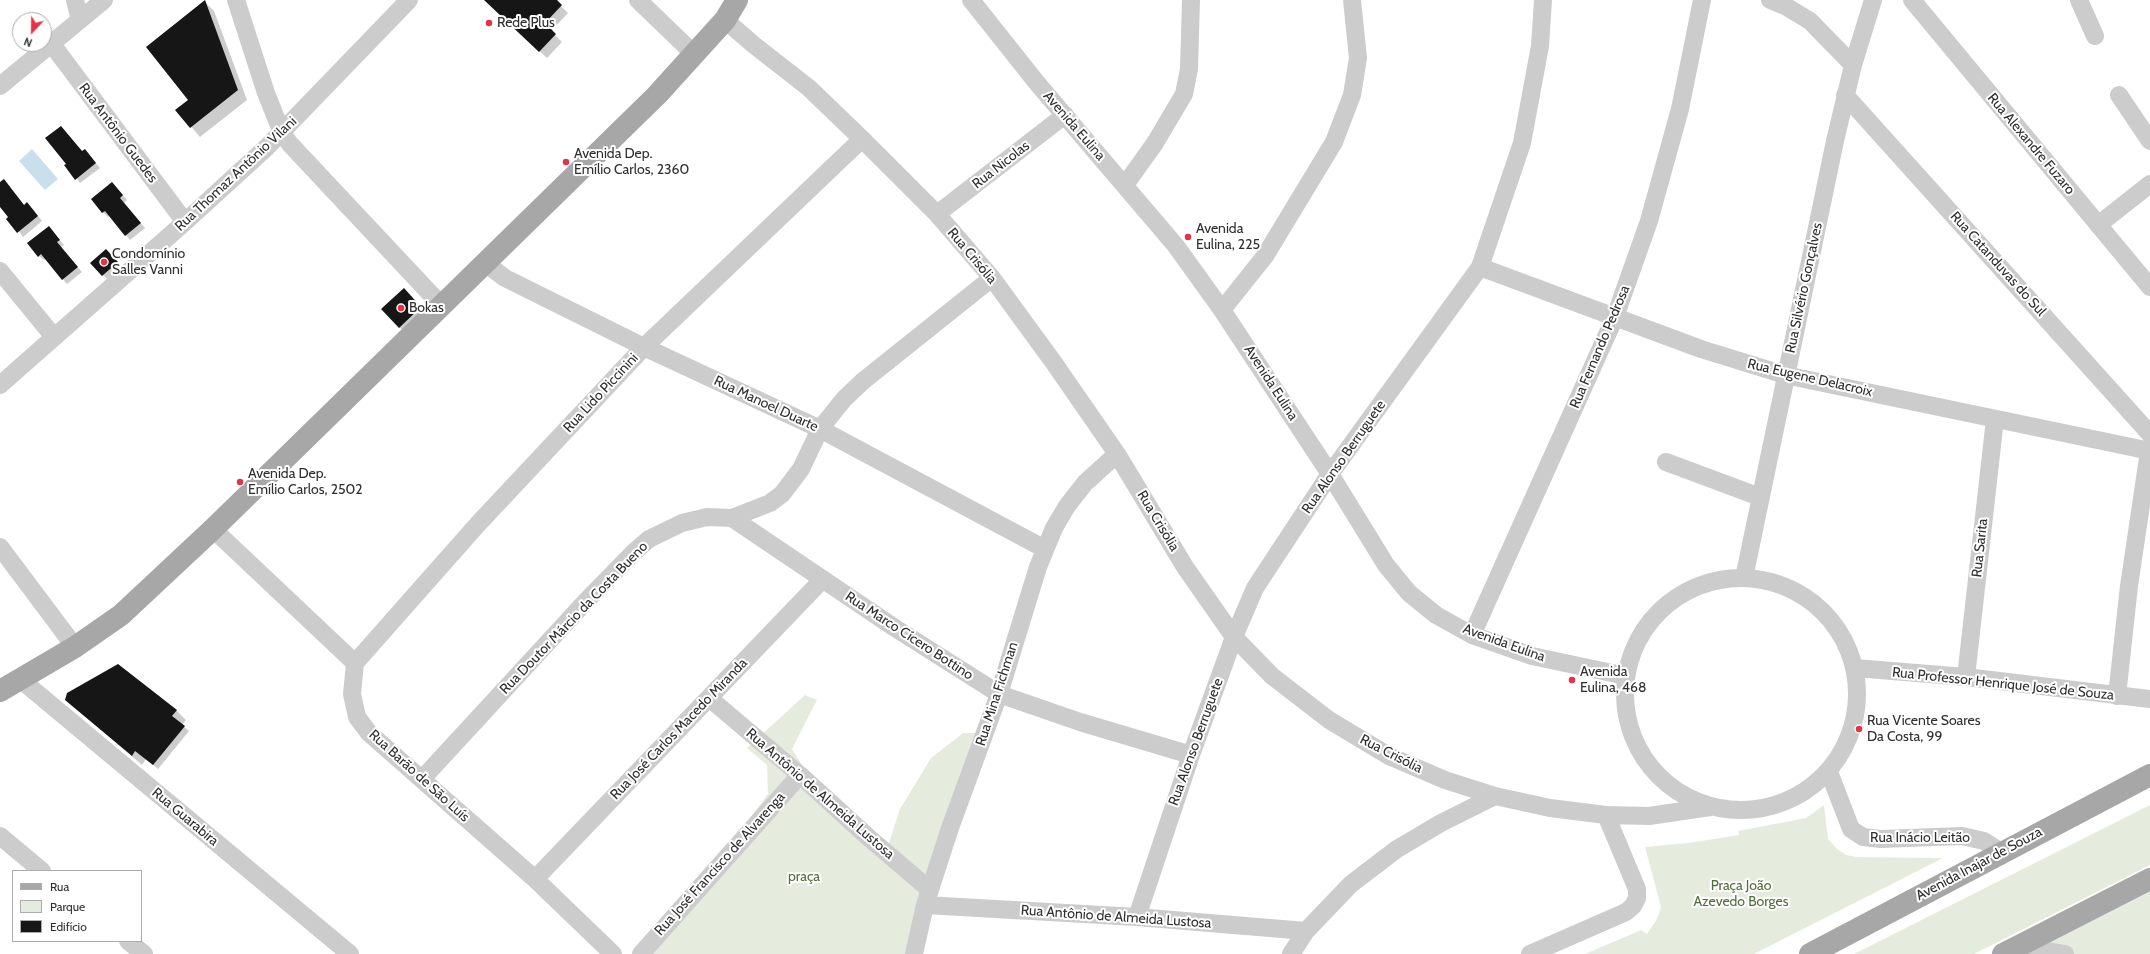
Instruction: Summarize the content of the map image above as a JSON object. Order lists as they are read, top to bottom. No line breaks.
{"streets":{"main road":["Avenida Inajar de Souza"],"street":["Avenida Eulina","Rua Antônio Guedes","Rua Alexandre Fuzaro","Rua Nicolas","Rua Thomaz Antônio Vilani","Rua Crisólia","Rua Catanduvas do Sul","Rua Silvério Gonçalves","Rua Fernando Pedrosa","Rua Eugene Delacroix","Rua Lido Piccinini","Rua Manoel Duarte","Rua Alonso Berruguete","Rua Sarita","Rua Doutor Márcio da Costa Bueno","Rua Marco Cícero Bottino","Rua Professor Henrique José de Souza","Rua Mina Fichman","Rua José Carlos Macedo Miranda","Rua Barão de São Luís","Rua Antônio de Almeida Lustosa","Rua Guarabira","Rua Inácio Leitão","Rua José Francisco de Alvarenga"]},"crossings":[["Avenida Eulina","Rua Nicolas"],["Avenida Eulina","Rua Fernando Pedrosa"],["Avenida Eulina","Rua Alonso Berruguete"],["Rua Antônio Guedes","Rua Thomaz Antônio Vilani"],["Rua Nicolas","Rua Crisólia"],["Rua Crisólia","Rua Lido Piccinini"],["Rua Crisólia","Rua Alonso Berruguete"],["Rua Crisólia","Rua Doutor Márcio da Costa Bueno"],["Rua Crisólia","Rua Mina Fichman"],["Rua Catanduvas do Sul","Rua Silvério Gonçalves"],["Rua Catanduvas do Sul","Rua Eugene Delacroix"],["Rua Silvério Gonçalves","Rua Eugene Delacroix"],["Rua Fernando Pedrosa","Rua Eugene Delacroix"],["Rua Eugene Delacroix","Rua Alonso Berruguete"],["Rua Eugene Delacroix","Rua Sarita"],["Rua Lido Piccinini","Rua Manoel Duarte"],["Rua Lido Piccinini","Rua Barão de São Luís"],["Rua Manoel Duarte","Rua Doutor Márcio da Costa Bueno"],["Rua Manoel Duarte","Rua Mina Fichman"],["Rua Alonso Berruguete","Rua Marco Cícero Bottino"],["Rua Alonso Berruguete","Rua Antônio de Almeida Lustosa"],["Rua Sarita","Rua Professor Henrique José de Souza"],["Rua Doutor Márcio da Costa Bueno","Rua Marco Cícero Bottino"],["Rua Doutor Márcio da Costa Bueno","Rua Barão de São Luís"],["Rua Marco Cícero Bottino","Rua Mina Fichman"],["Rua Marco Cícero Bottino","Rua José Carlos Macedo Miranda"],["Rua Mina Fichman","Rua Antônio de Almeida Lustosa"],["Rua José Carlos Macedo Miranda","Rua Barão de São Luís"],["Rua José Carlos Macedo Miranda","Rua Antônio de Almeida Lustosa"],["Rua Antônio de Almeida Lustosa","Rua José Francisco de Alvarenga"],["Rua Inácio Leitão","Avenida Inajar de Souza"]],"parks":["praça","Praça João Azevedo Borges"],"places":["Rede Plus","Avenida Dep. Emílio Carlos, 2360","Avenida Eulina, 225","Condomínio Salles Vanni","Bokas","Avenida Dep. Emílio Carlos, 2502","Avenida Eulina, 468","Rua Vicente Soares Da Costa, 99"],"legend":["Rua","Parque","Edifício"],"north":"bottom"}
